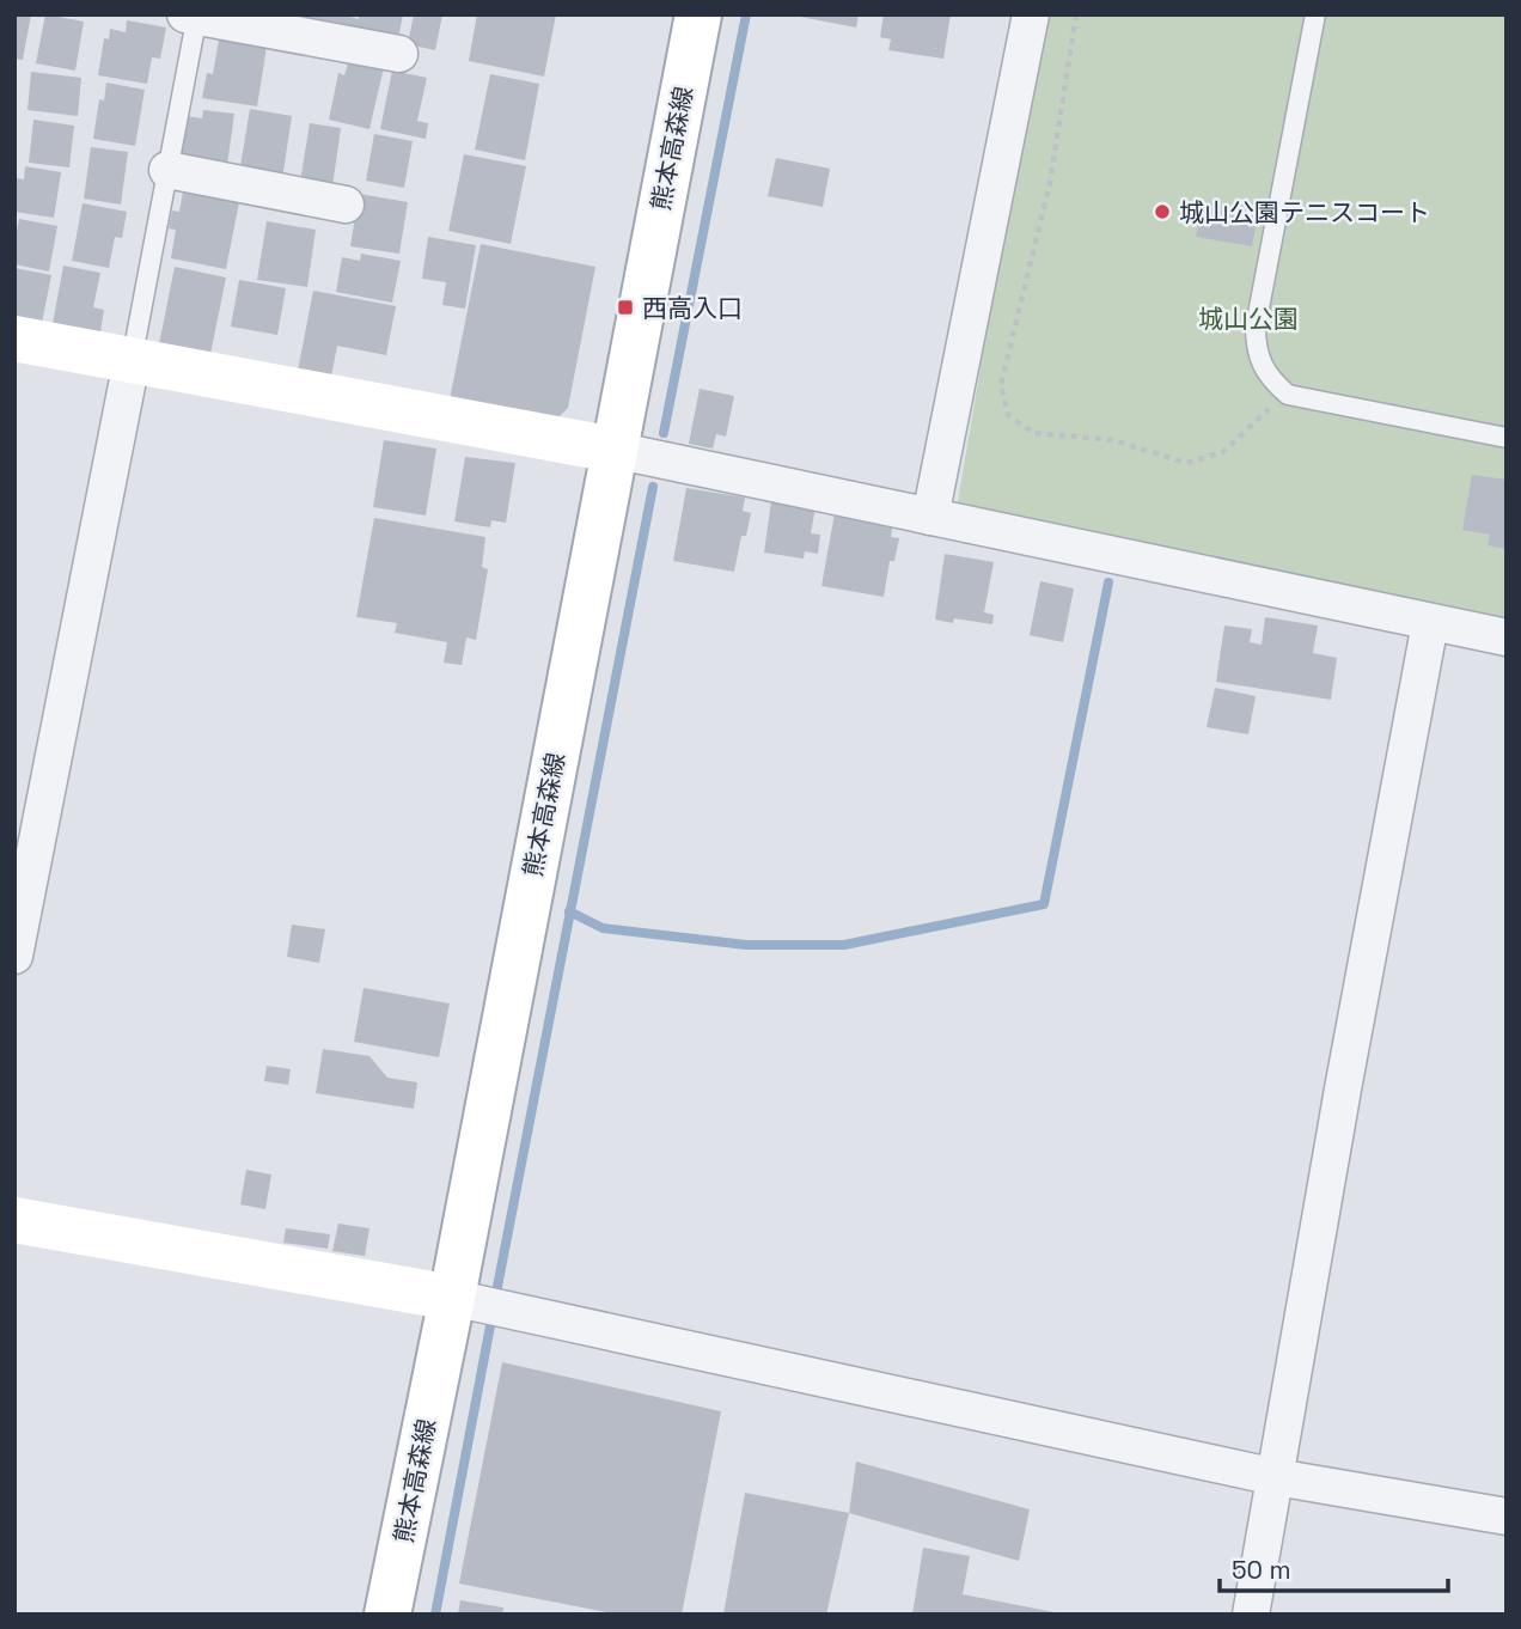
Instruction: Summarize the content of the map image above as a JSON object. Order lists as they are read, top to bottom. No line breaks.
{"streets":{"main road":["熊本高森線"]},"parks":["城山公園"],"places":{"other":["城山公園テニスコート"],"transit":["西高入口"]},"scale_bar":"50 m"}
